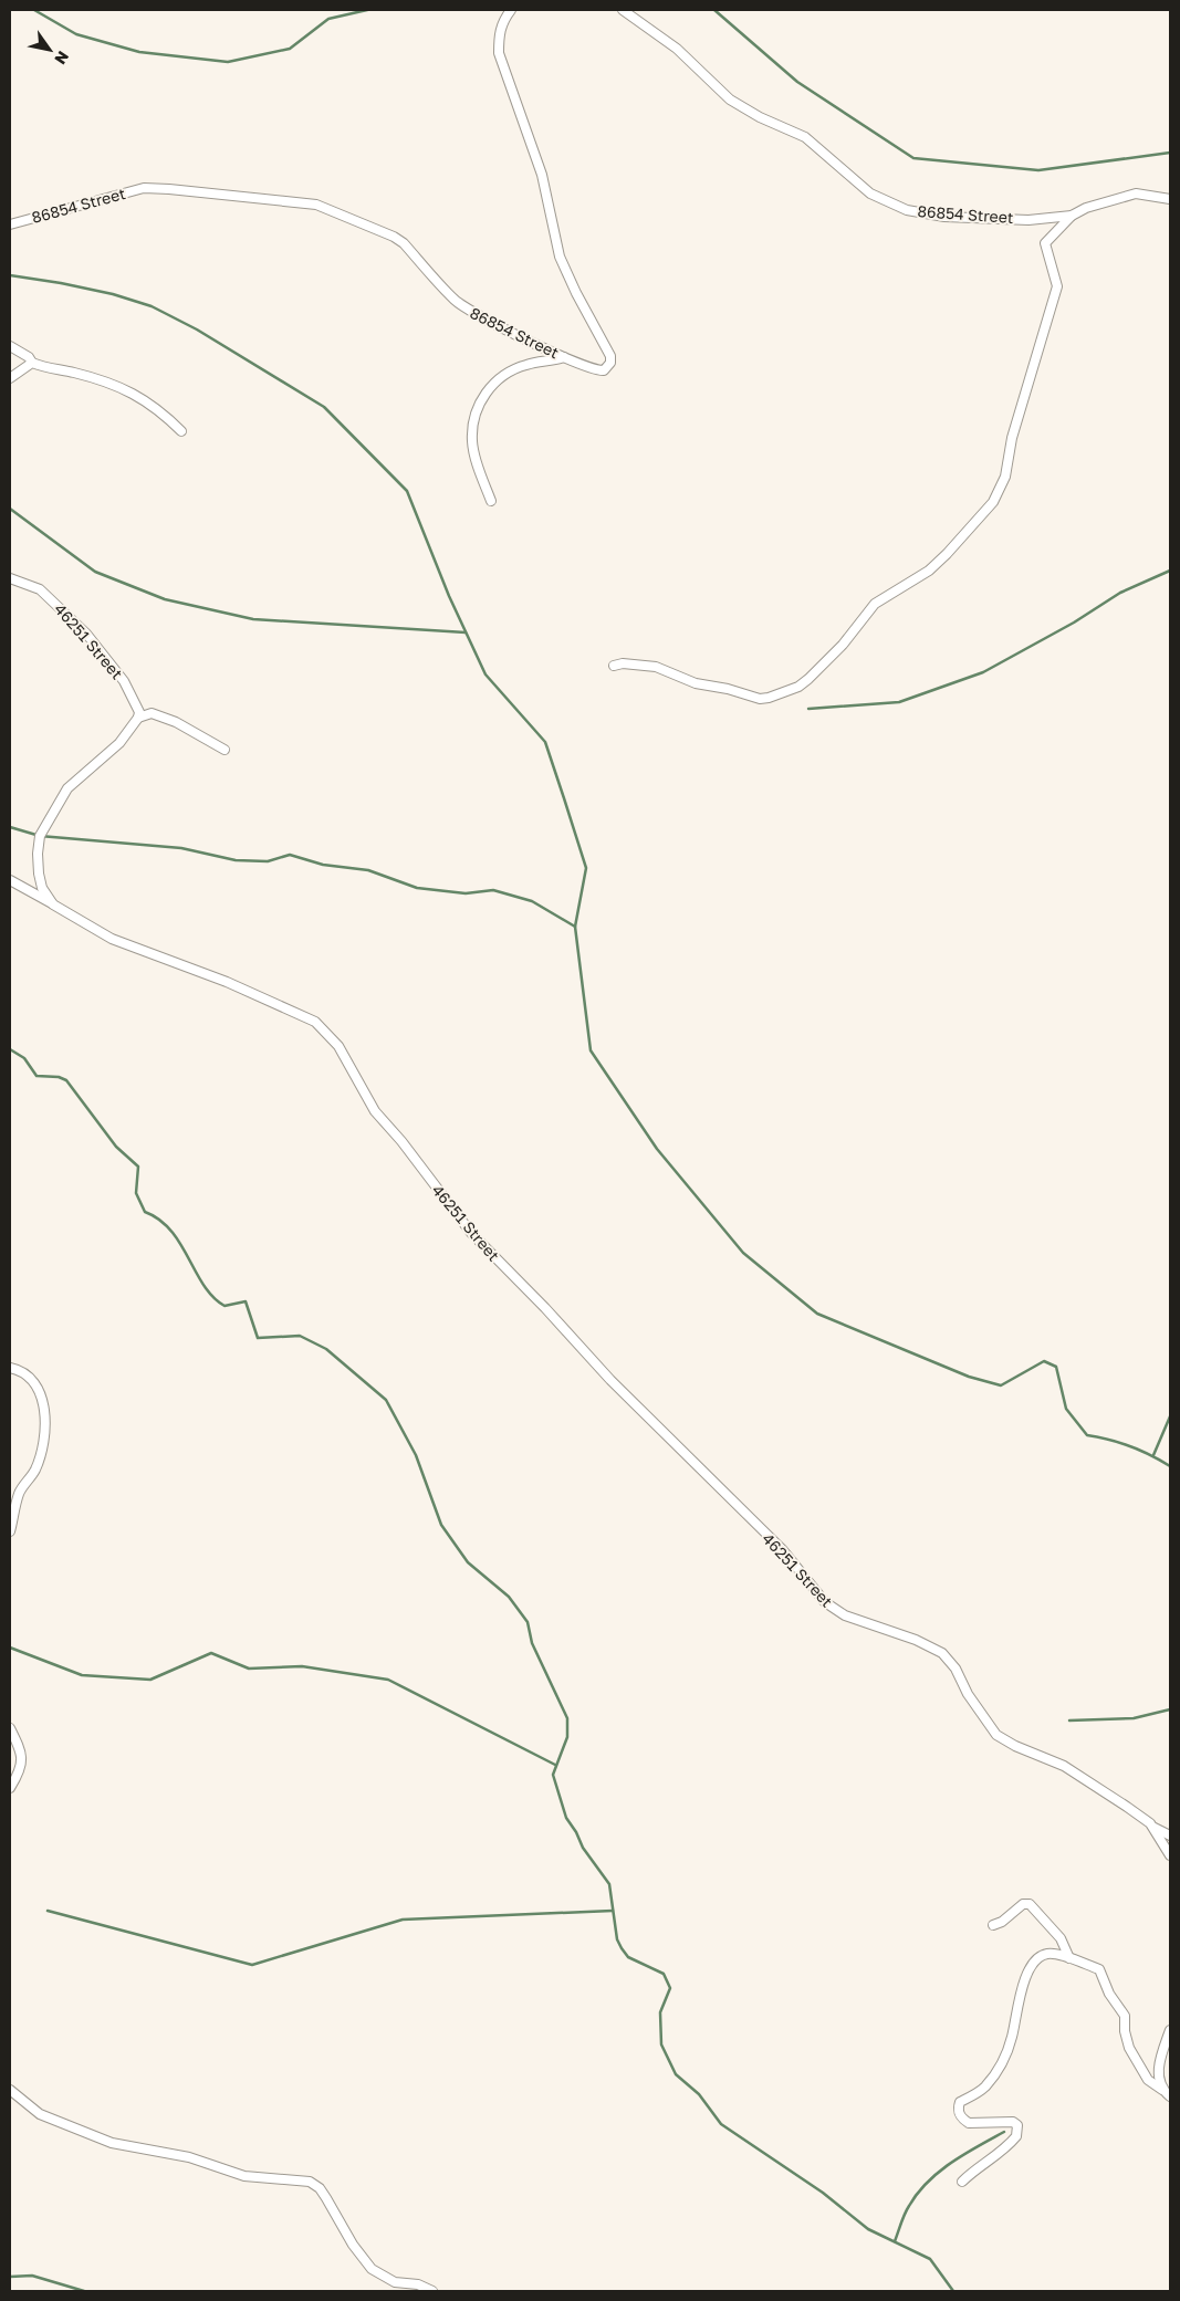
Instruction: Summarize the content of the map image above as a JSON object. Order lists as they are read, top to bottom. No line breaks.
{"streets":{"street":["86854 Street","46251 Street"]},"north":"bottom right"}
